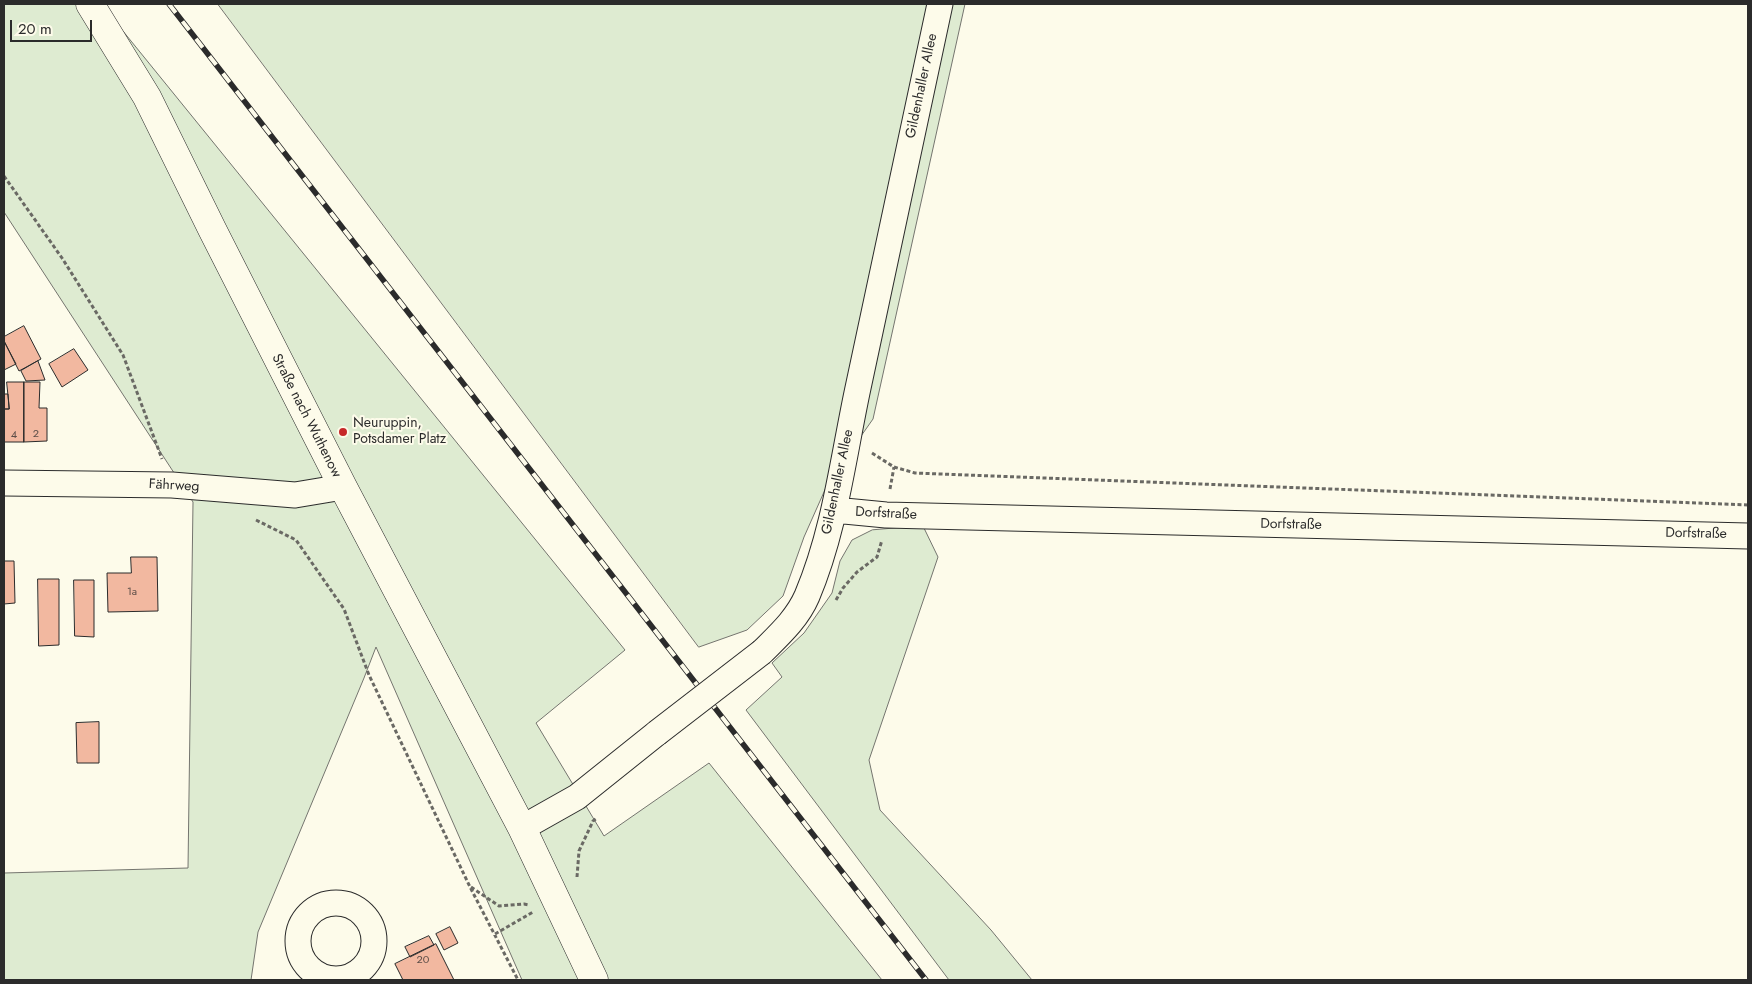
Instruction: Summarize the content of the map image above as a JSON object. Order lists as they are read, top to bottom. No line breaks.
{"streets":{"main road":["Straße nach Wuthenow"],"street":["Gildenhaller Allee","Fährweg","Dorfstraße"]},"crossings":[["Gildenhaller Allee","Straße nach Wuthenow"],["Gildenhaller Allee","Dorfstraße"],["Straße nach Wuthenow","Fährweg"]],"places":["Neuruppin, Potsdamer Platz"],"house_numbers":["2","4","1a","20"],"scale_bar":"20 m"}
